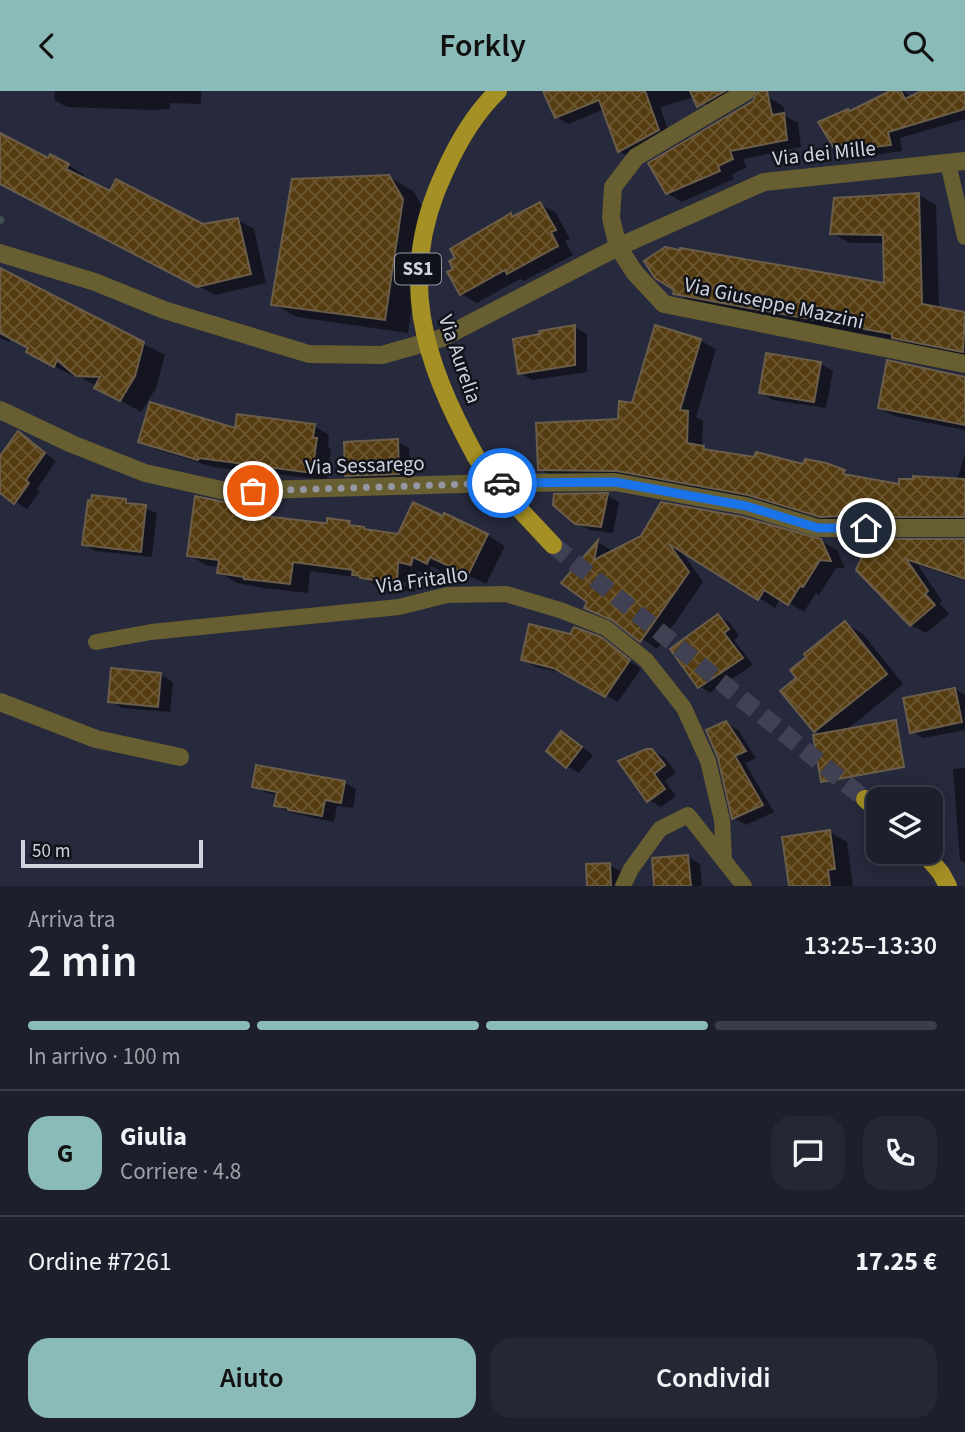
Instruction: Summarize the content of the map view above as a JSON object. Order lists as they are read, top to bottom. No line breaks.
{"streets":{"main road":["SS1","Via Aurelia"],"street":["Via dei Mille","Via Giuseppe Mazzini","Via Sessarego","Via Fritallo"]},"crossings":[["Via dei Mille","Via Giuseppe Mazzini"],["Via Aurelia","Via Sessarego"]],"scale_bar":"50 m","page":{"header":"Forkly","scale":"50 m","heading":["2 min","Arriva tra","13:25–13:30"],"panel":["Giulia","Corriere · 4.8","Ordine #7261","17.25 €"],"bar":"In arrivo · 100 m","round":"G","buttons":["Aiuto","Condividi"]}}
